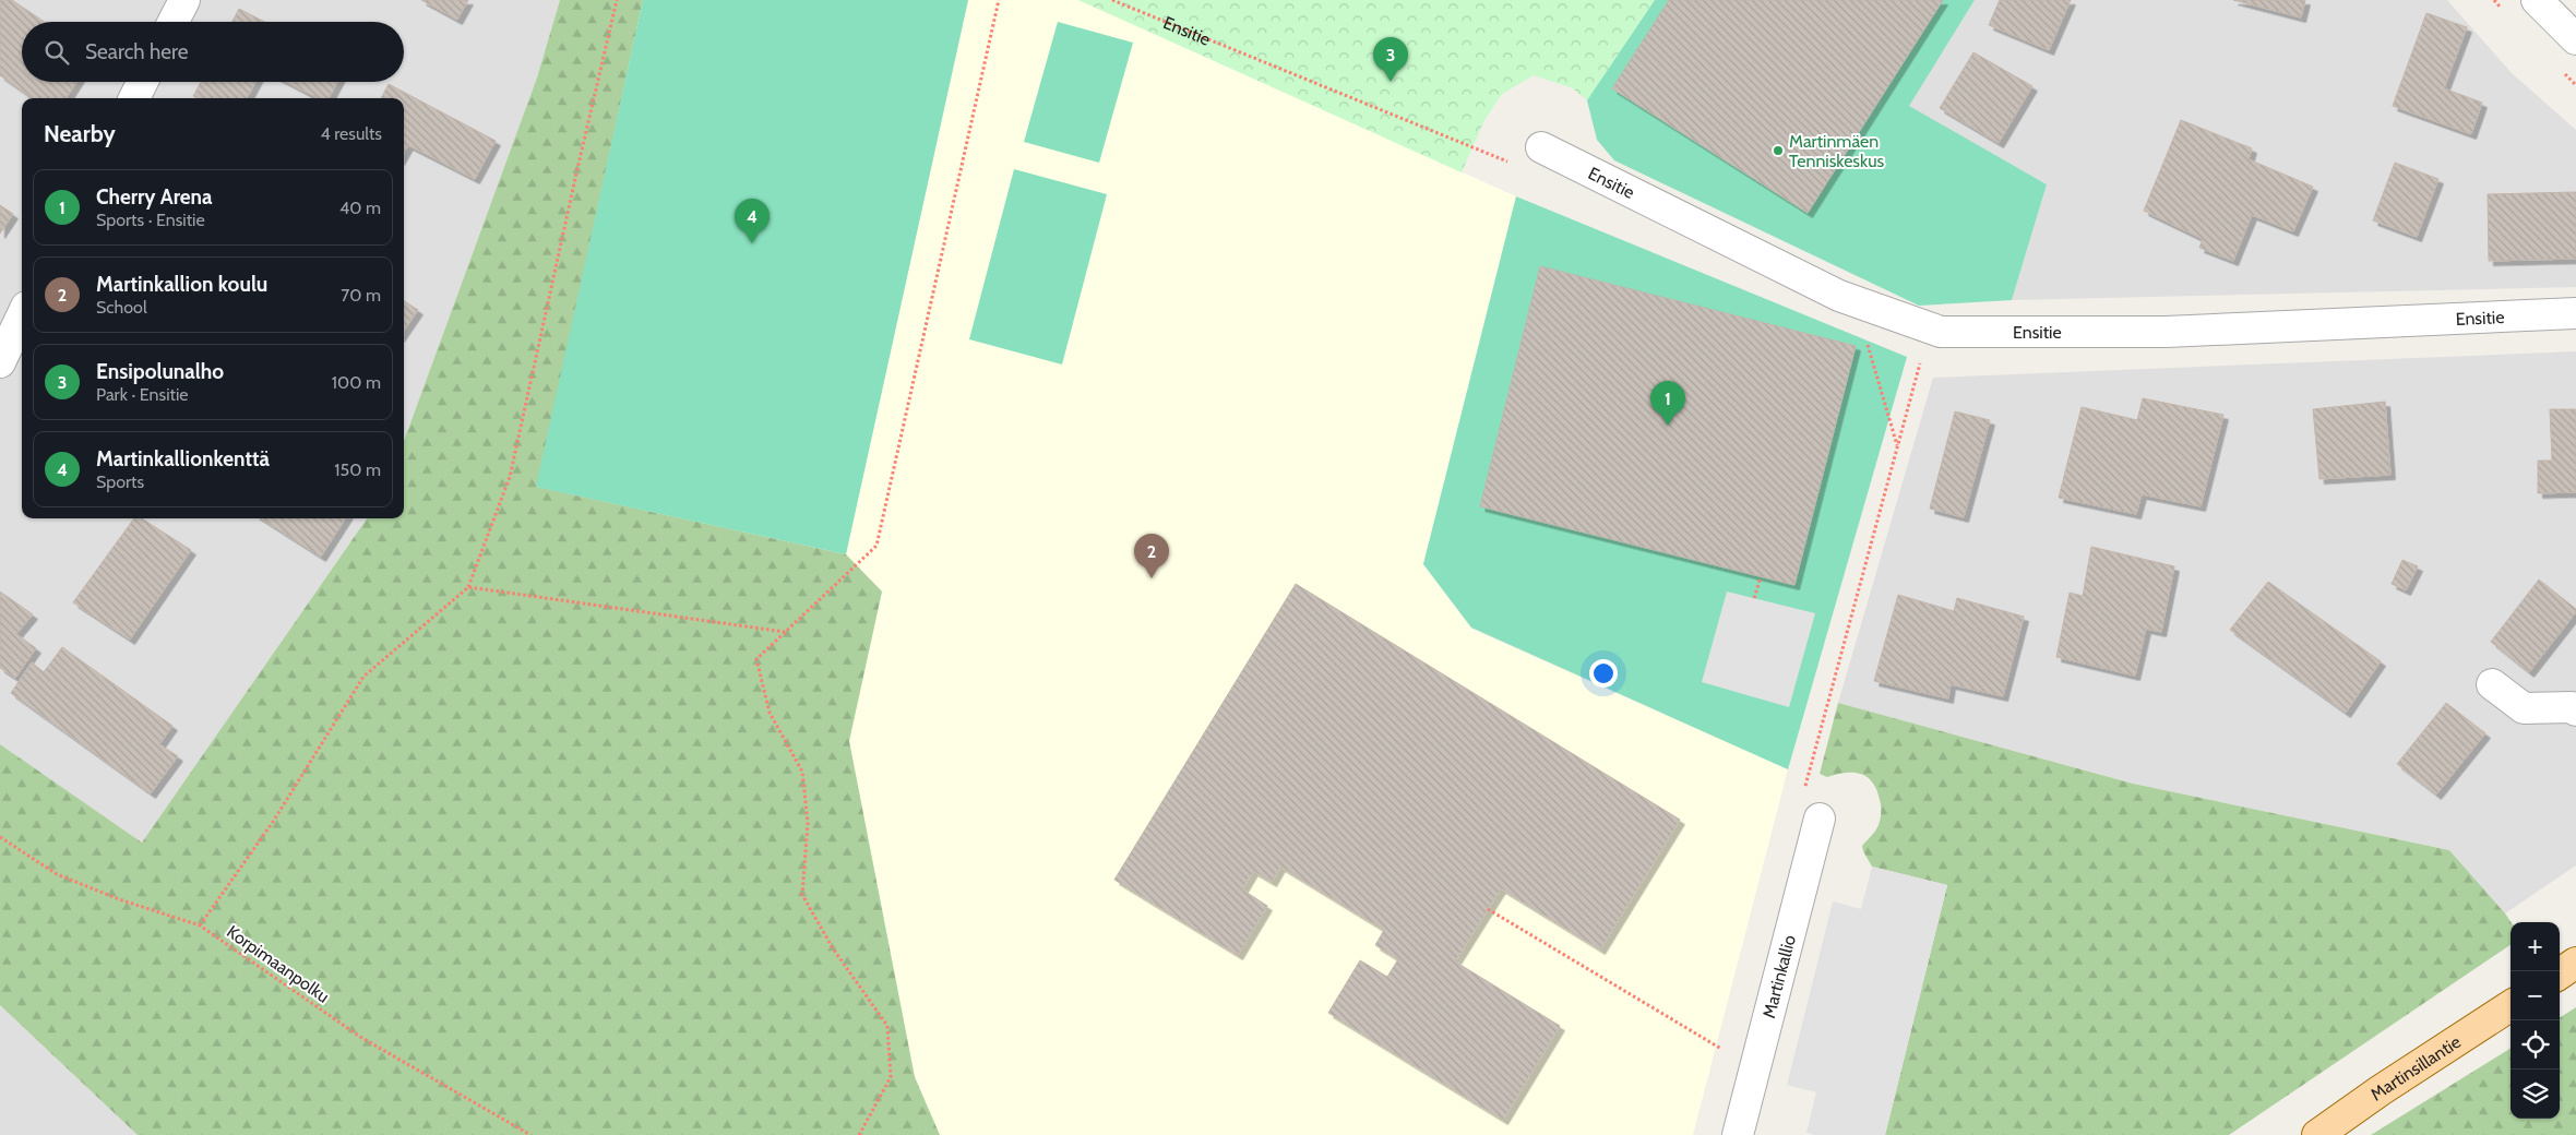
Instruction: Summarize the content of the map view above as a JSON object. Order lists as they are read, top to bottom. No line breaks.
{"streets":{"main road":["Martinsillantie"],"street":["Ensitie","Martinkallio"],"path":["Korpimaanpolku"]},"places":["Martinmäen Tenniskeskus"],"page":{"search":"Search here","pins":["3","4","1","2"],"heading":["Nearby","4 results"],"list":[{"mark":"1","name":"Cherry Arena","note":"Sports · Ensitie","value":"40 m"},{"mark":"2","name":"Martinkallion koulu","note":"School","value":"70 m"},{"mark":"3","name":"Ensipolunalho","note":"Park · Ensitie","value":"100 m"},{"mark":"4","name":"Martinkallionkenttä","note":"Sports","value":"150 m"}],"map_buttons":["+","−"]}}
